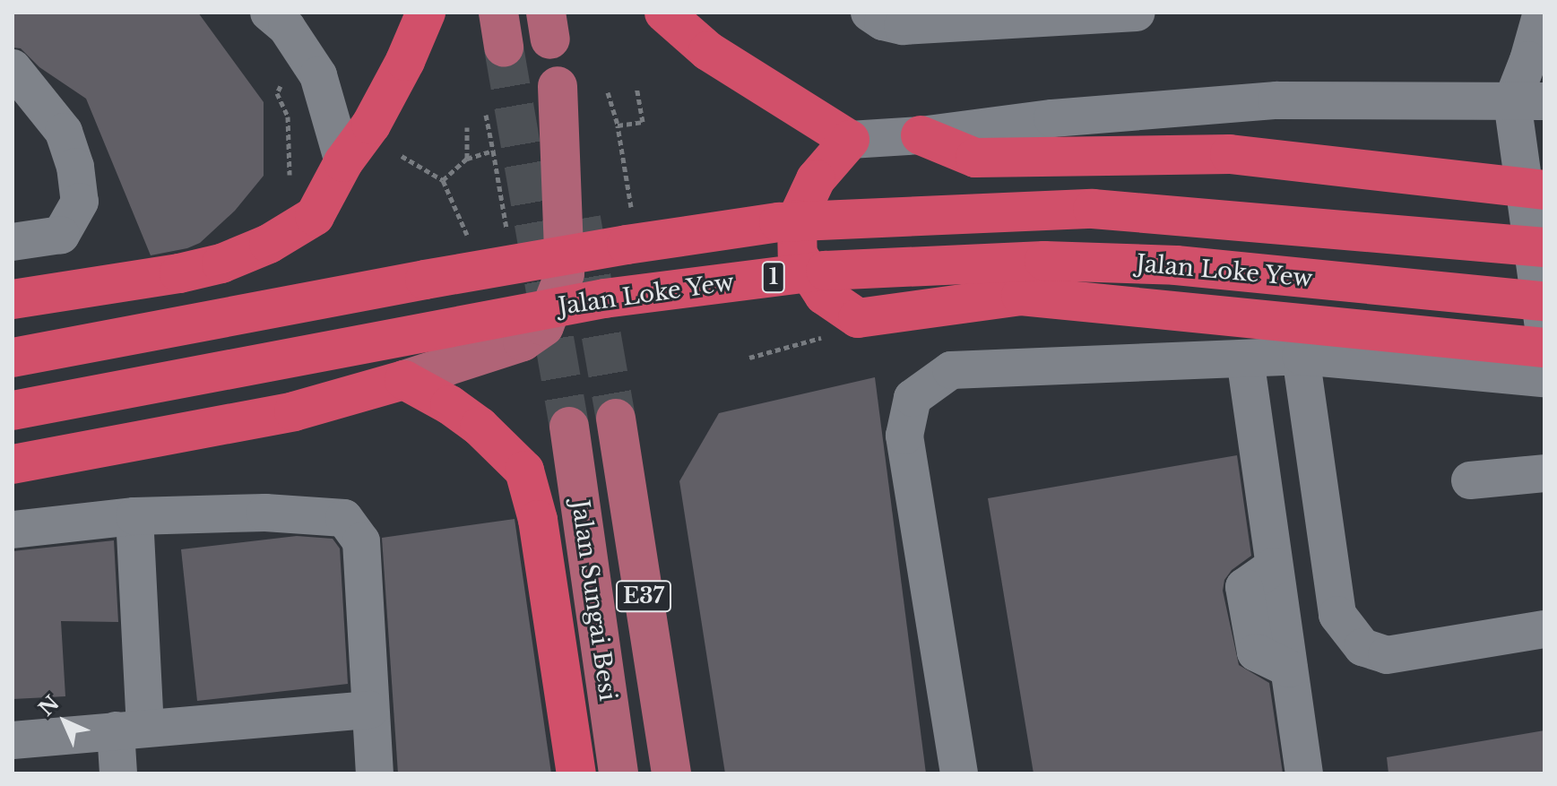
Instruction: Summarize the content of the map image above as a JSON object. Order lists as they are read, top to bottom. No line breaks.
{"streets":{"highway":["Jalan Loke Yew","1"],"main road":["E37","Jalan Sungai Besi"]},"north":"top left"}
